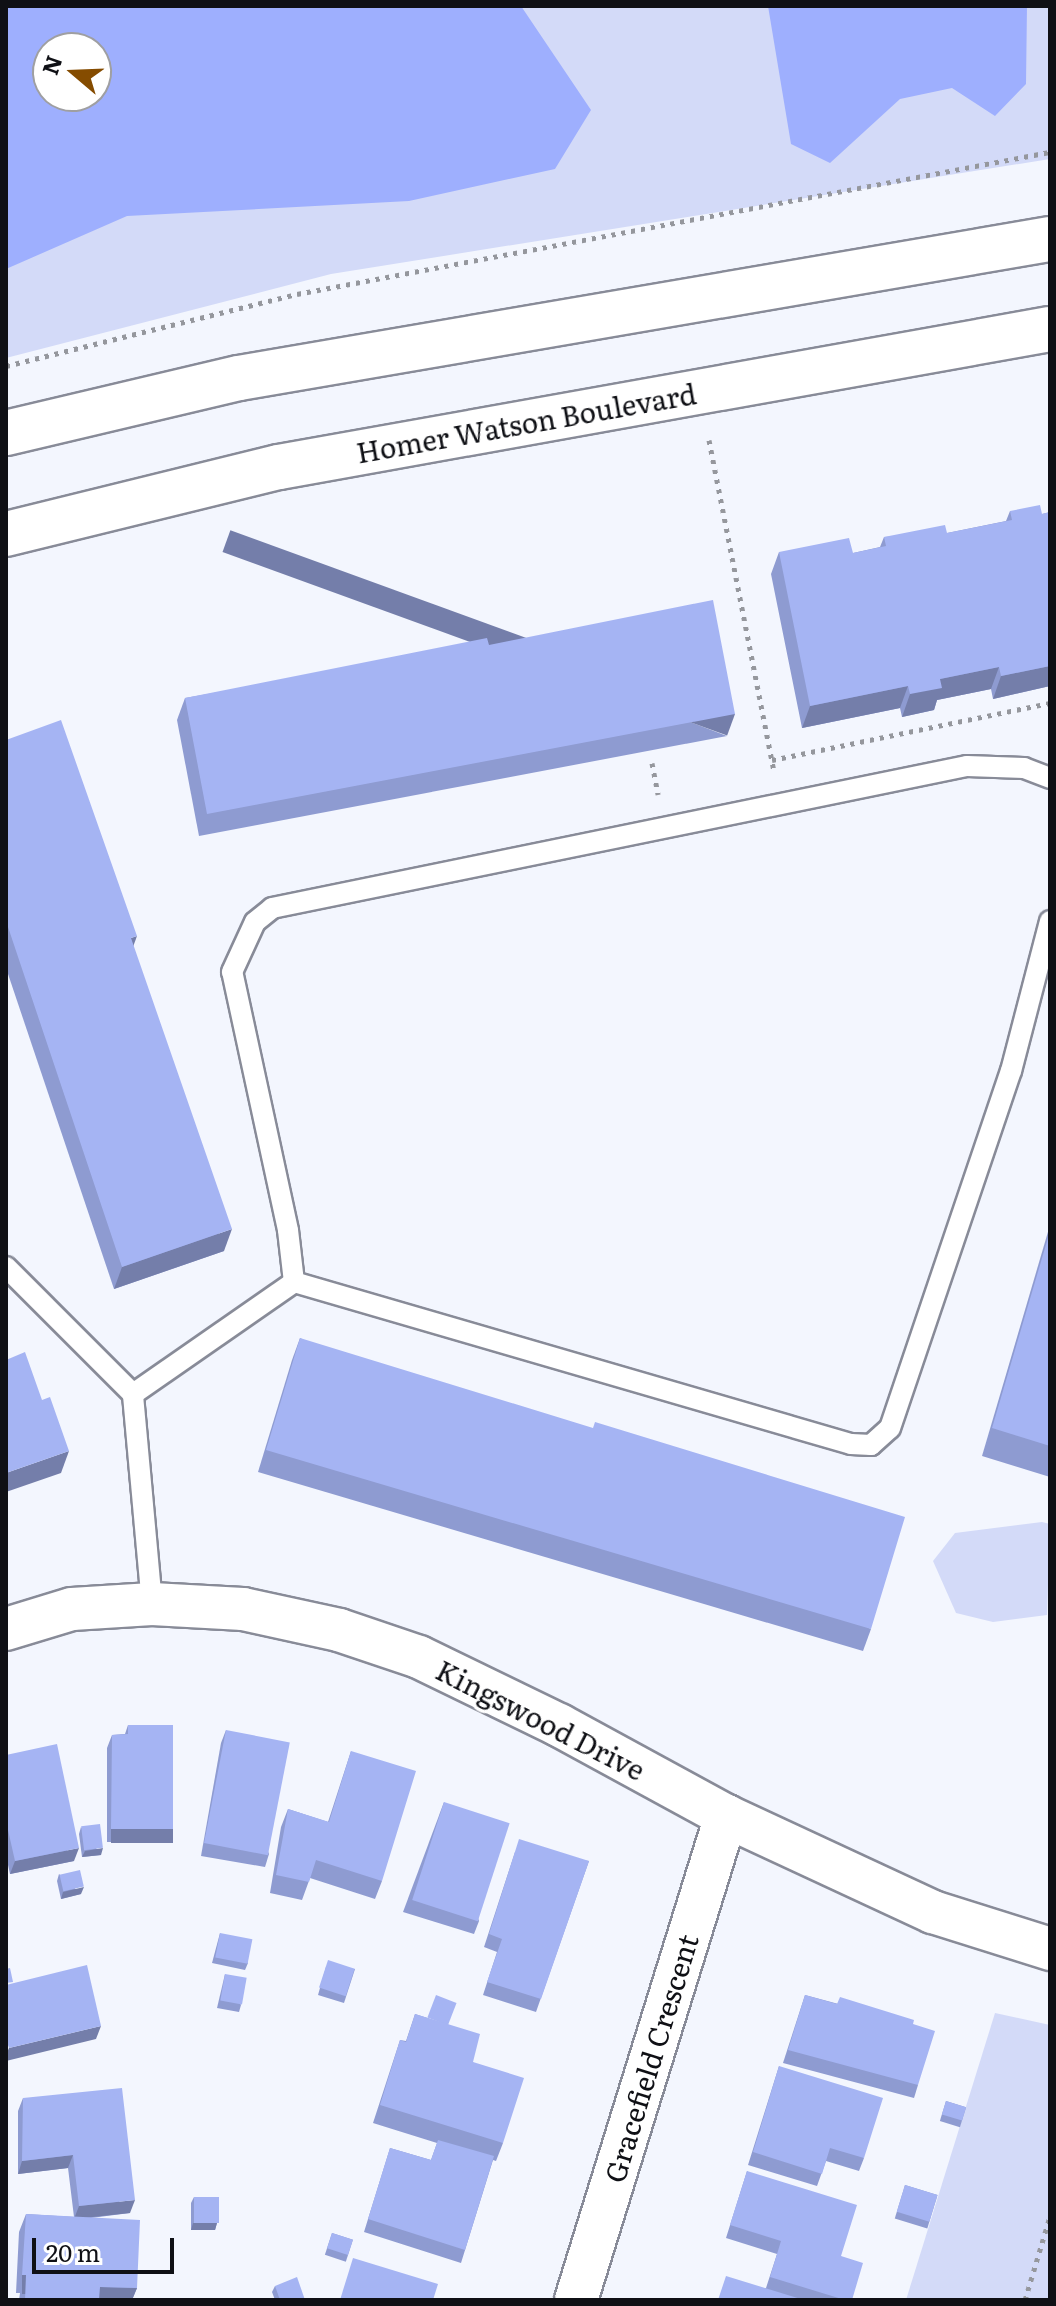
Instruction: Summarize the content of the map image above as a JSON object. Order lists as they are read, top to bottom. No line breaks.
{"streets":{"main road":["Homer Watson Boulevard"],"street":["Kingswood Drive","Gracefield Crescent"]},"crossings":[["Kingswood Drive","Gracefield Crescent"]],"scale_bar":"20 m","north":"left"}
